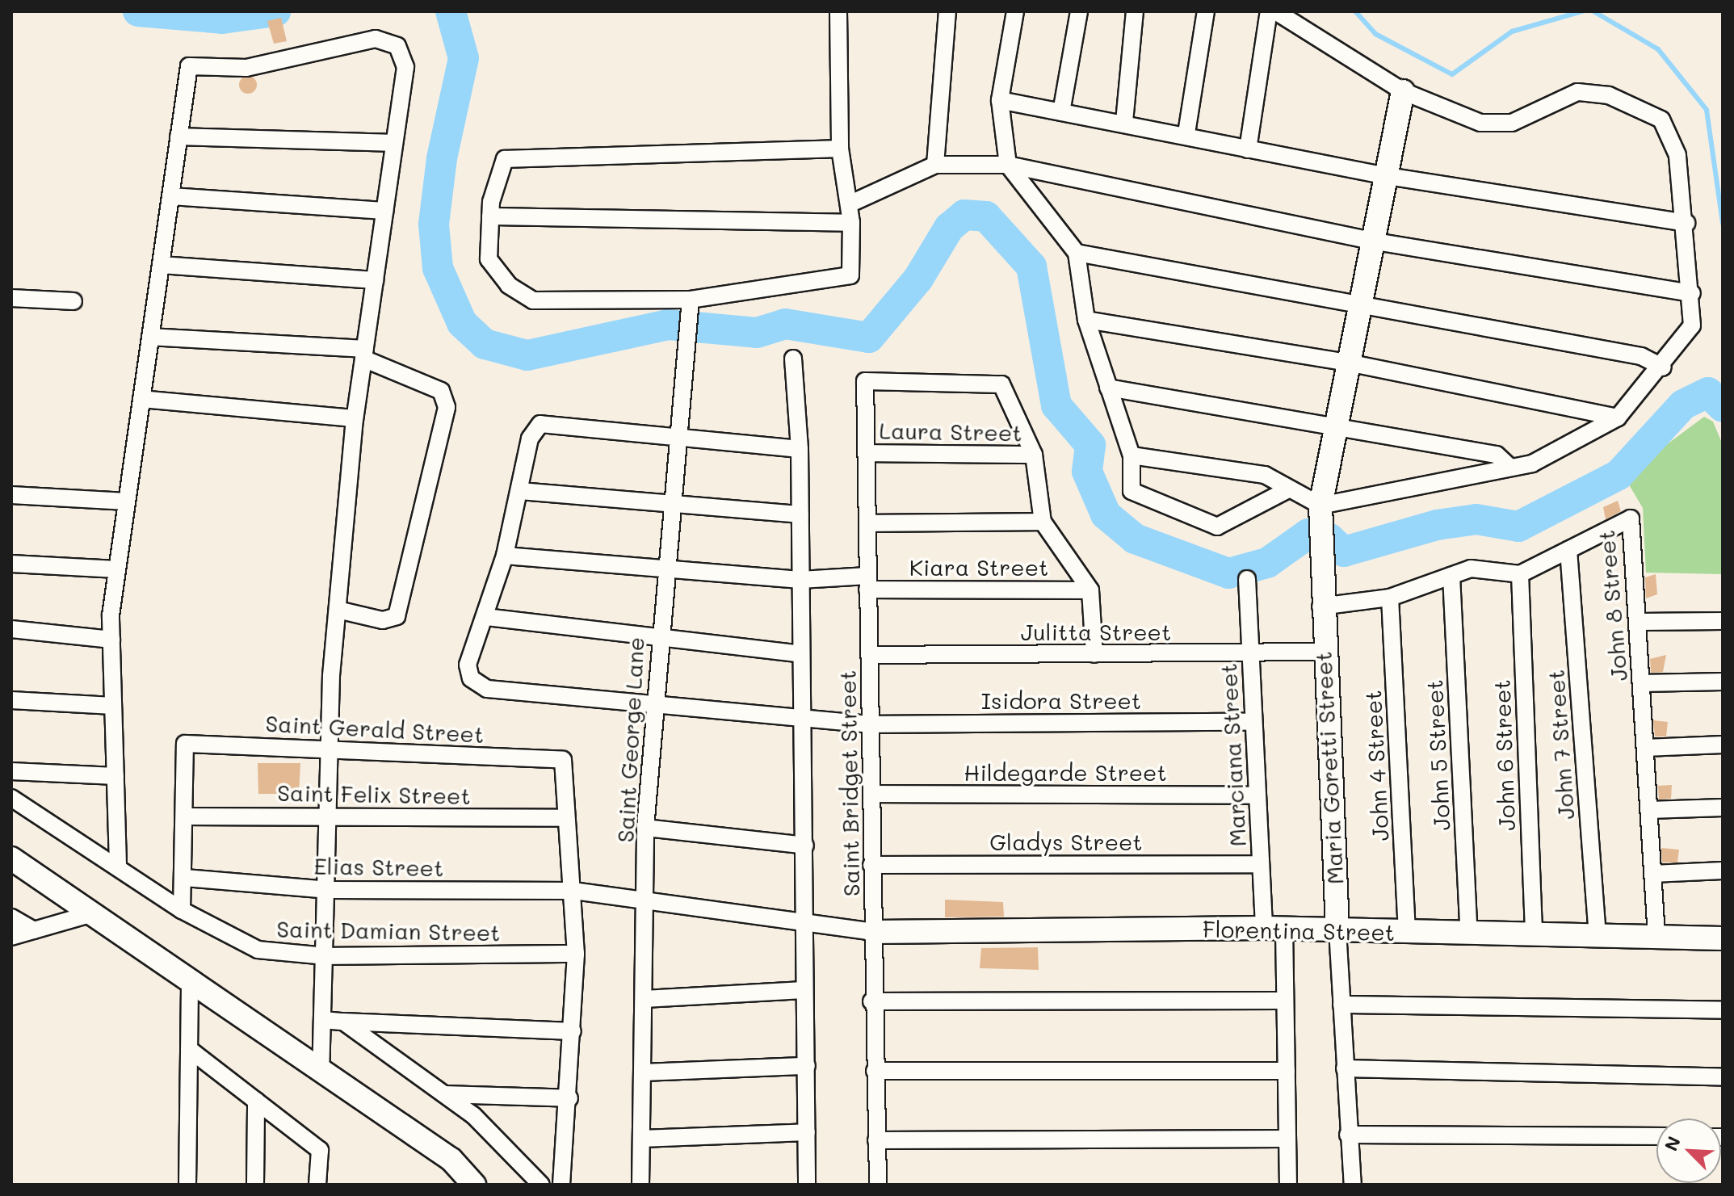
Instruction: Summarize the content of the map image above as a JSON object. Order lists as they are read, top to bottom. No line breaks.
{"streets":{"street":["Laura Street","Kiara Street","John 8 Street","Julitta Street","Isidora Street","Saint Gerald Street","Saint George Lane","John 7 Street","Marciana Street","John 5 Street","John 6 Street","John 4 Street","Maria Goretti Street","Hildegarde Street","Saint Bridget Street","Saint Felix Street","Gladys Street","Elias Street","Saint Damian Street","Florentina Street"]},"crossings":[["Laura Street","Saint Bridget Street"],["Kiara Street","Saint George Lane"],["Kiara Street","Saint Bridget Street"],["John 8 Street","John 7 Street"],["John 8 Street","John 6 Street"],["John 8 Street","Florentina Street"],["Julitta Street","Marciana Street"],["Julitta Street","Maria Goretti Street"],["Julitta Street","Saint Bridget Street"],["Isidora Street","Saint George Lane"],["Isidora Street","Marciana Street"],["Isidora Street","Saint Bridget Street"],["Saint Gerald Street","Saint Felix Street"],["Saint George Lane","Elias Street"],["John 7 Street","Florentina Street"],["Marciana Street","Hildegarde Street"],["Marciana Street","Gladys Street"],["Marciana Street","Florentina Street"],["John 5 Street","Florentina Street"],["John 6 Street","Florentina Street"],["John 4 Street","Florentina Street"],["Maria Goretti Street","Florentina Street"],["Hildegarde Street","Saint Bridget Street"],["Saint Bridget Street","Gladys Street"],["Saint Bridget Street","Elias Street"],["Saint Bridget Street","Florentina Street"],["Elias Street","Florentina Street"]],"north":"top left"}
